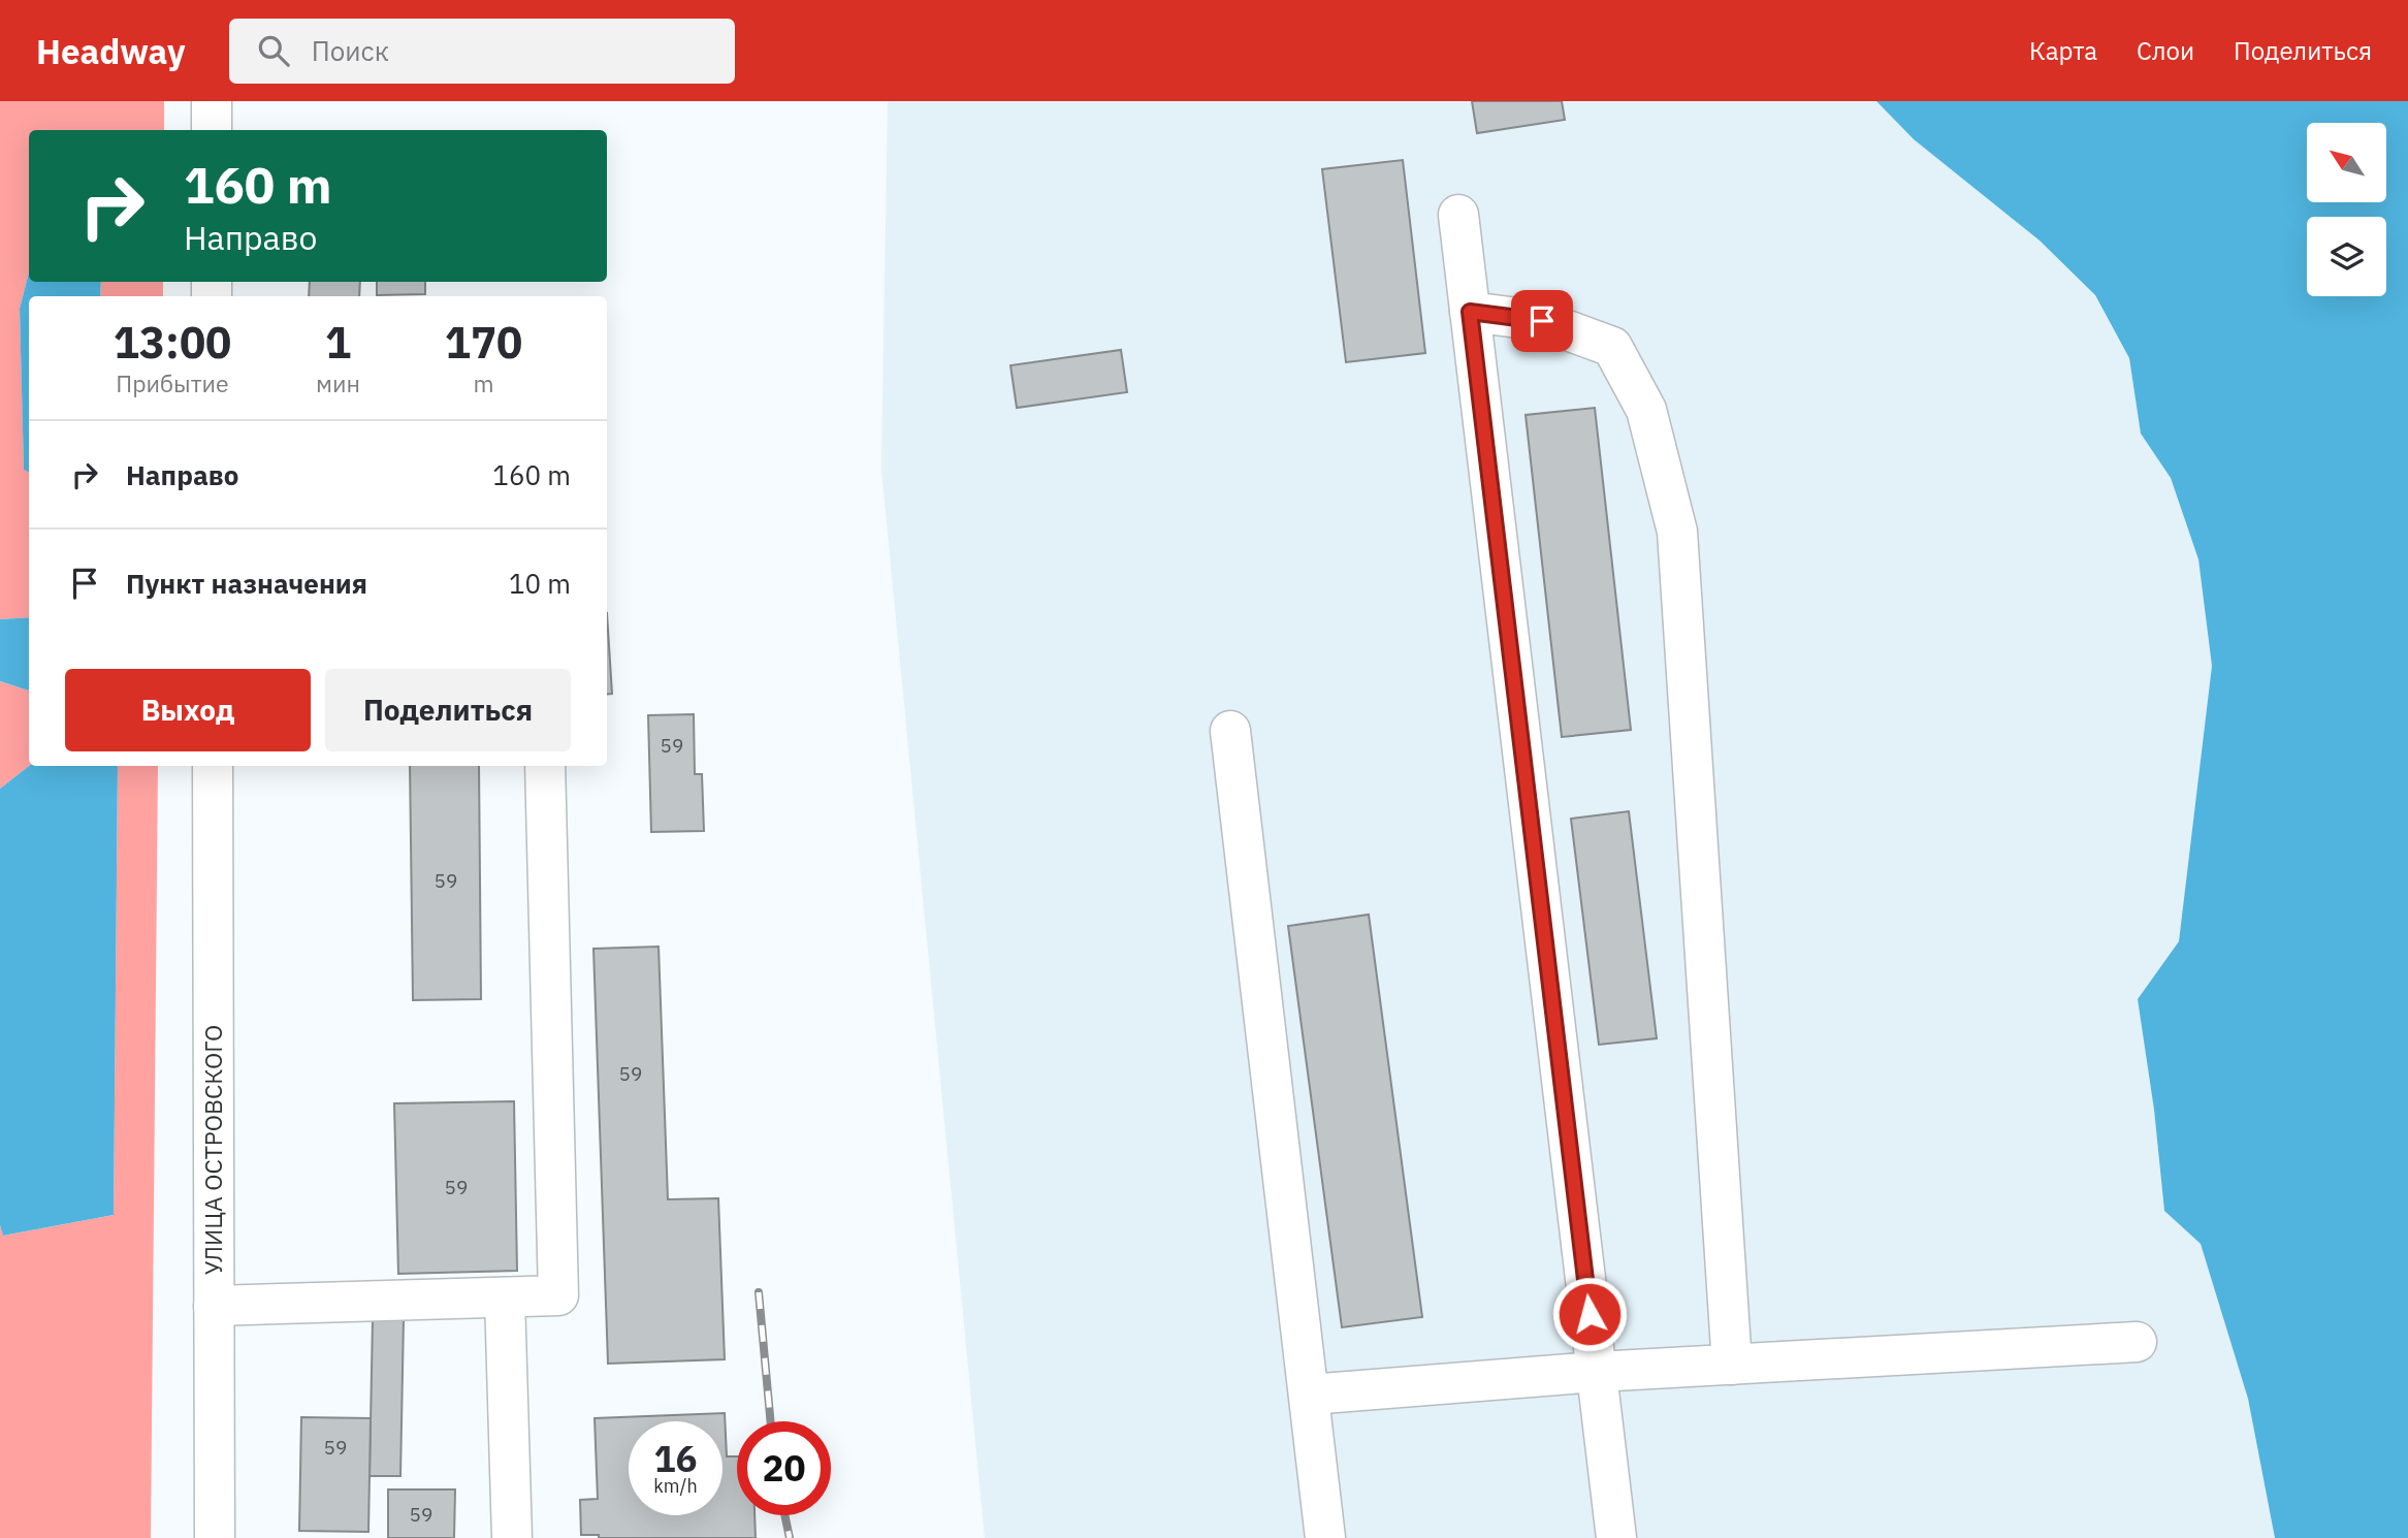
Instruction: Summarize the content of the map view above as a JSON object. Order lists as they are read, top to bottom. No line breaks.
{"streets":{"main road":["УЛИЦА ОСТРОВСКОГО"]},"house_numbers":["59","59","59","59","59","59"],"north":"top left","page":{"header":"Headway","search":"Поиск","nav":["Карта","Слои","Поделиться"],"turn":["160 m","Направо"],"eta":["13:00","Прибытие","1","мин","170","m"],"list":[{"name":"Направо","value":"160 m"},{"name":"Пункт назначения","value":"10 m"}],"buttons":["Выход","Поделиться"],"speed":"16 km/h","limit":"20"}}
